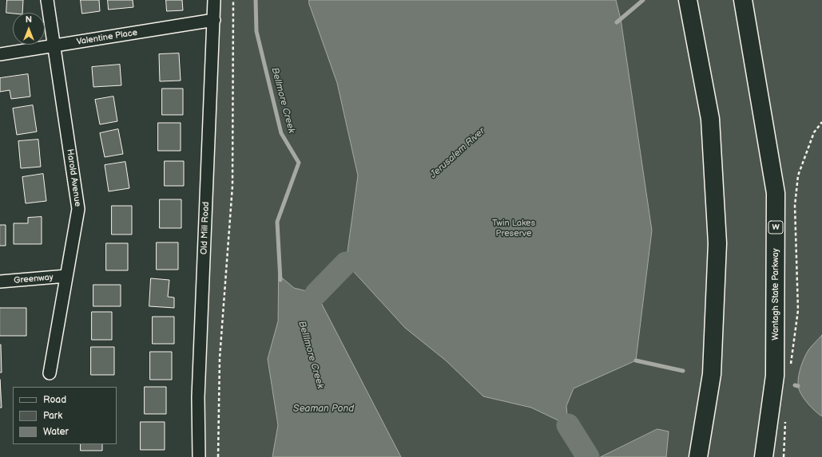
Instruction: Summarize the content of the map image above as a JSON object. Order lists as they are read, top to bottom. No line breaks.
{"streets":{"highway":["W","Wantagh State Parkway"],"street":["Valentine Place","Harold Avenue","Old Mill Road","Greenway"]},"crossings":[["Valentine Place","Harold Avenue"],["Valentine Place","Old Mill Road"],["Harold Avenue","Greenway"]],"water":["Bellmore Creek","Jerusalem River","Belllmore Creek","Seaman Pond"],"parks":["Twin Lakes Preserve"],"legend":["Road","Park","Water"],"north":"top"}
